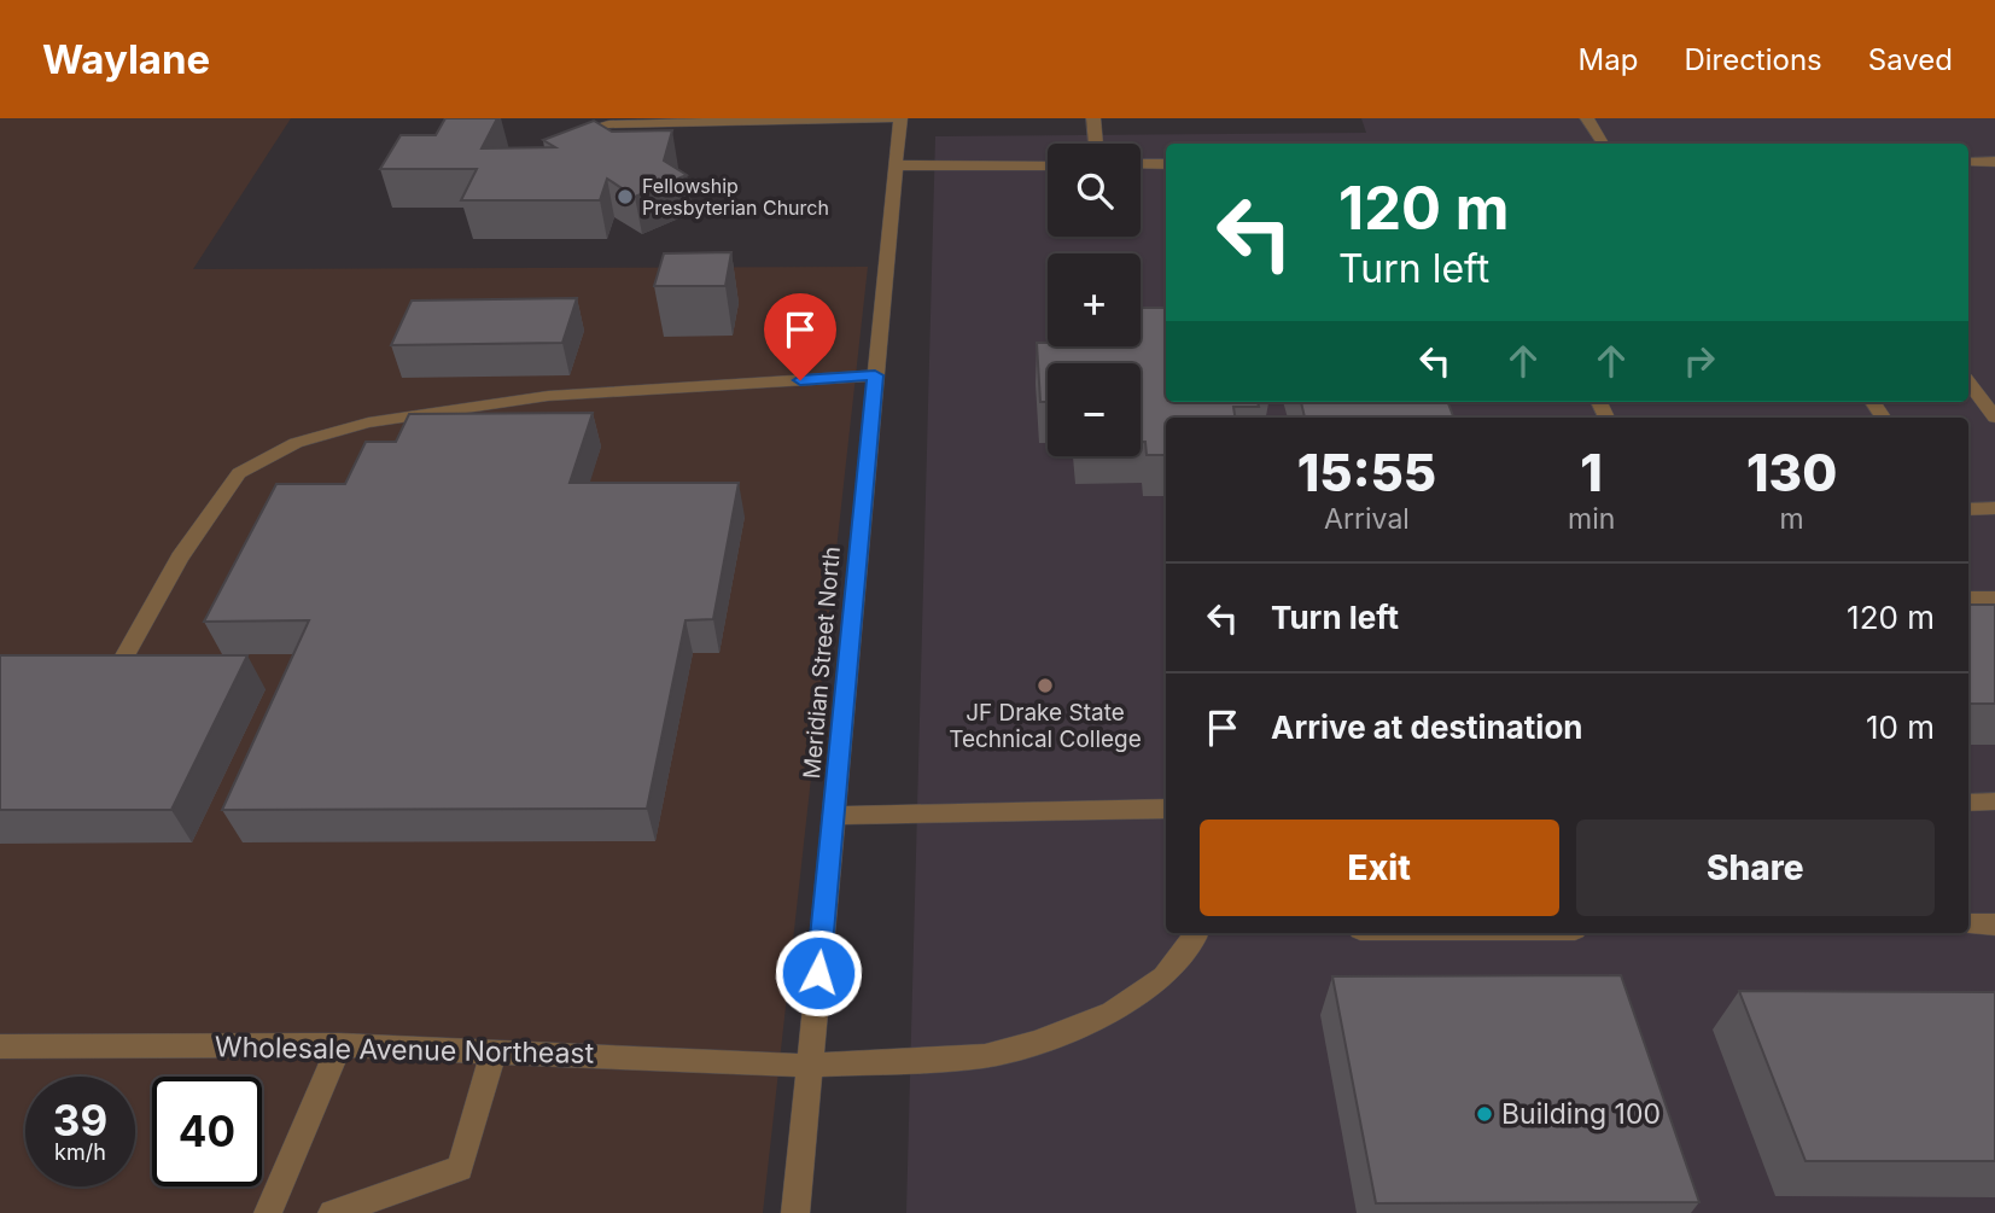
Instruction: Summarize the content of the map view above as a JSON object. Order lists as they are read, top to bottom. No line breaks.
{"streets":{"street":["Meridian Street North","Wholesale Avenue Northeast"]},"crossings":[["Meridian Street North","Wholesale Avenue Northeast"]],"places":["Fellowship Presbyterian Church","JF Drake State Technical College","Building 100"],"page":{"header":"Waylane","nav":["Map","Directions","Saved"],"map_buttons":["+","−"],"turn":["120 m","Turn left"],"eta":["15:55","Arrival","1","min","130","m"],"list":[{"name":"Turn left","value":"120 m"},{"name":"Arrive at destination","value":"10 m"}],"buttons":["Exit","Share"],"speed":"39 km/h","limit":"40"}}
